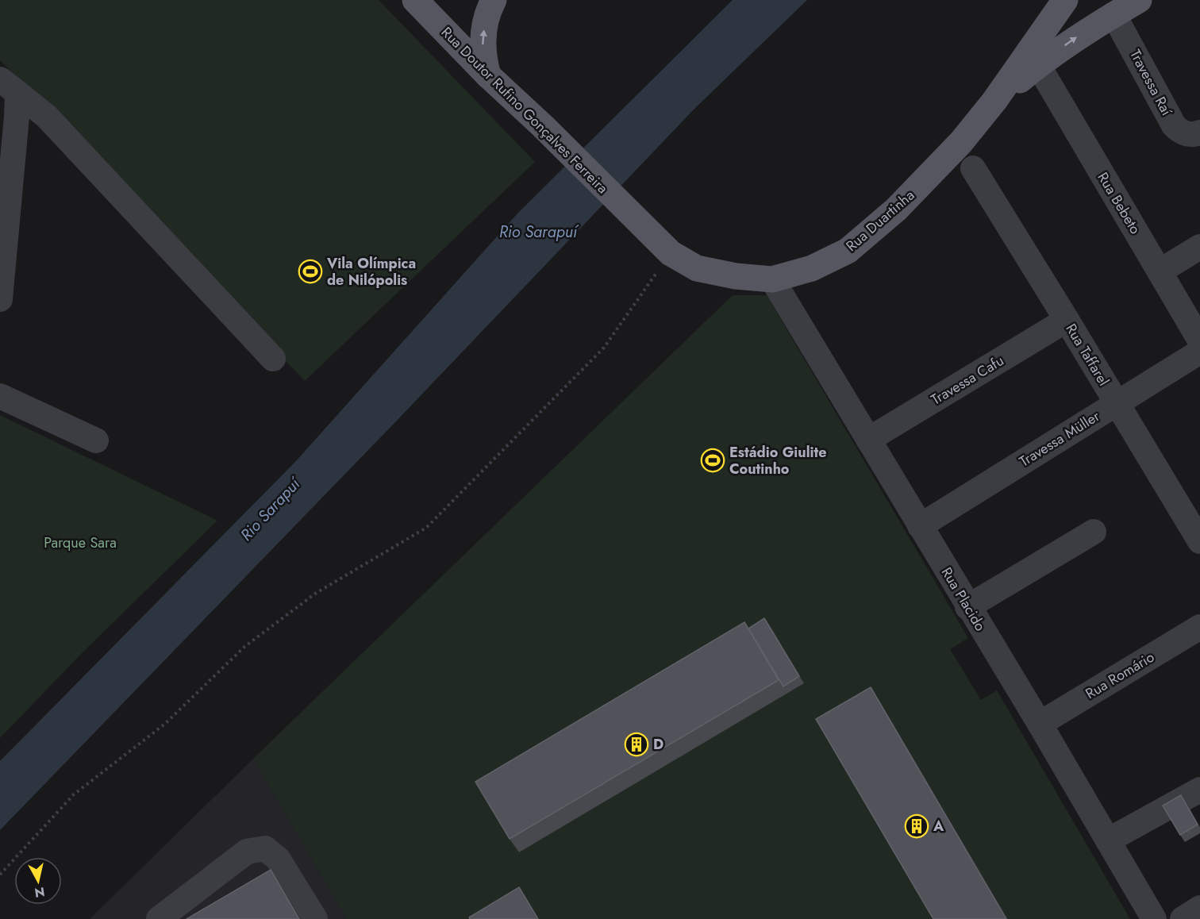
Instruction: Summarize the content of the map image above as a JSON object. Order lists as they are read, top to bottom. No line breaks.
{"streets":{"main road":["Rua Doutor Rufino Gonçalves Ferreira","Rua Duartinha"],"street":["Travessa Raí","Rua Bebeto","Rua Taffarel","Travessa Cafu","Travessa Müller","Rua Placido","Rua Romário"]},"crossings":[["Travessa Raí","Rua Duartinha"],["Rua Doutor Rufino Gonçalves Ferreira","Rua Duartinha"],["Rua Bebeto","Rua Duartinha"],["Rua Duartinha","Rua Placido"],["Rua Taffarel","Travessa Cafu"],["Rua Taffarel","Travessa Müller"],["Travessa Cafu","Rua Placido"],["Travessa Müller","Rua Placido"],["Rua Placido","Rua Romário"]],"water":["Rio Sarapuí"],"parks":["Parque Sara"],"places":{"sports":["Vila Olímpica de Nilópolis","Estádio Giulite Coutinho"],"building":["D","A"]},"north":"bottom"}
